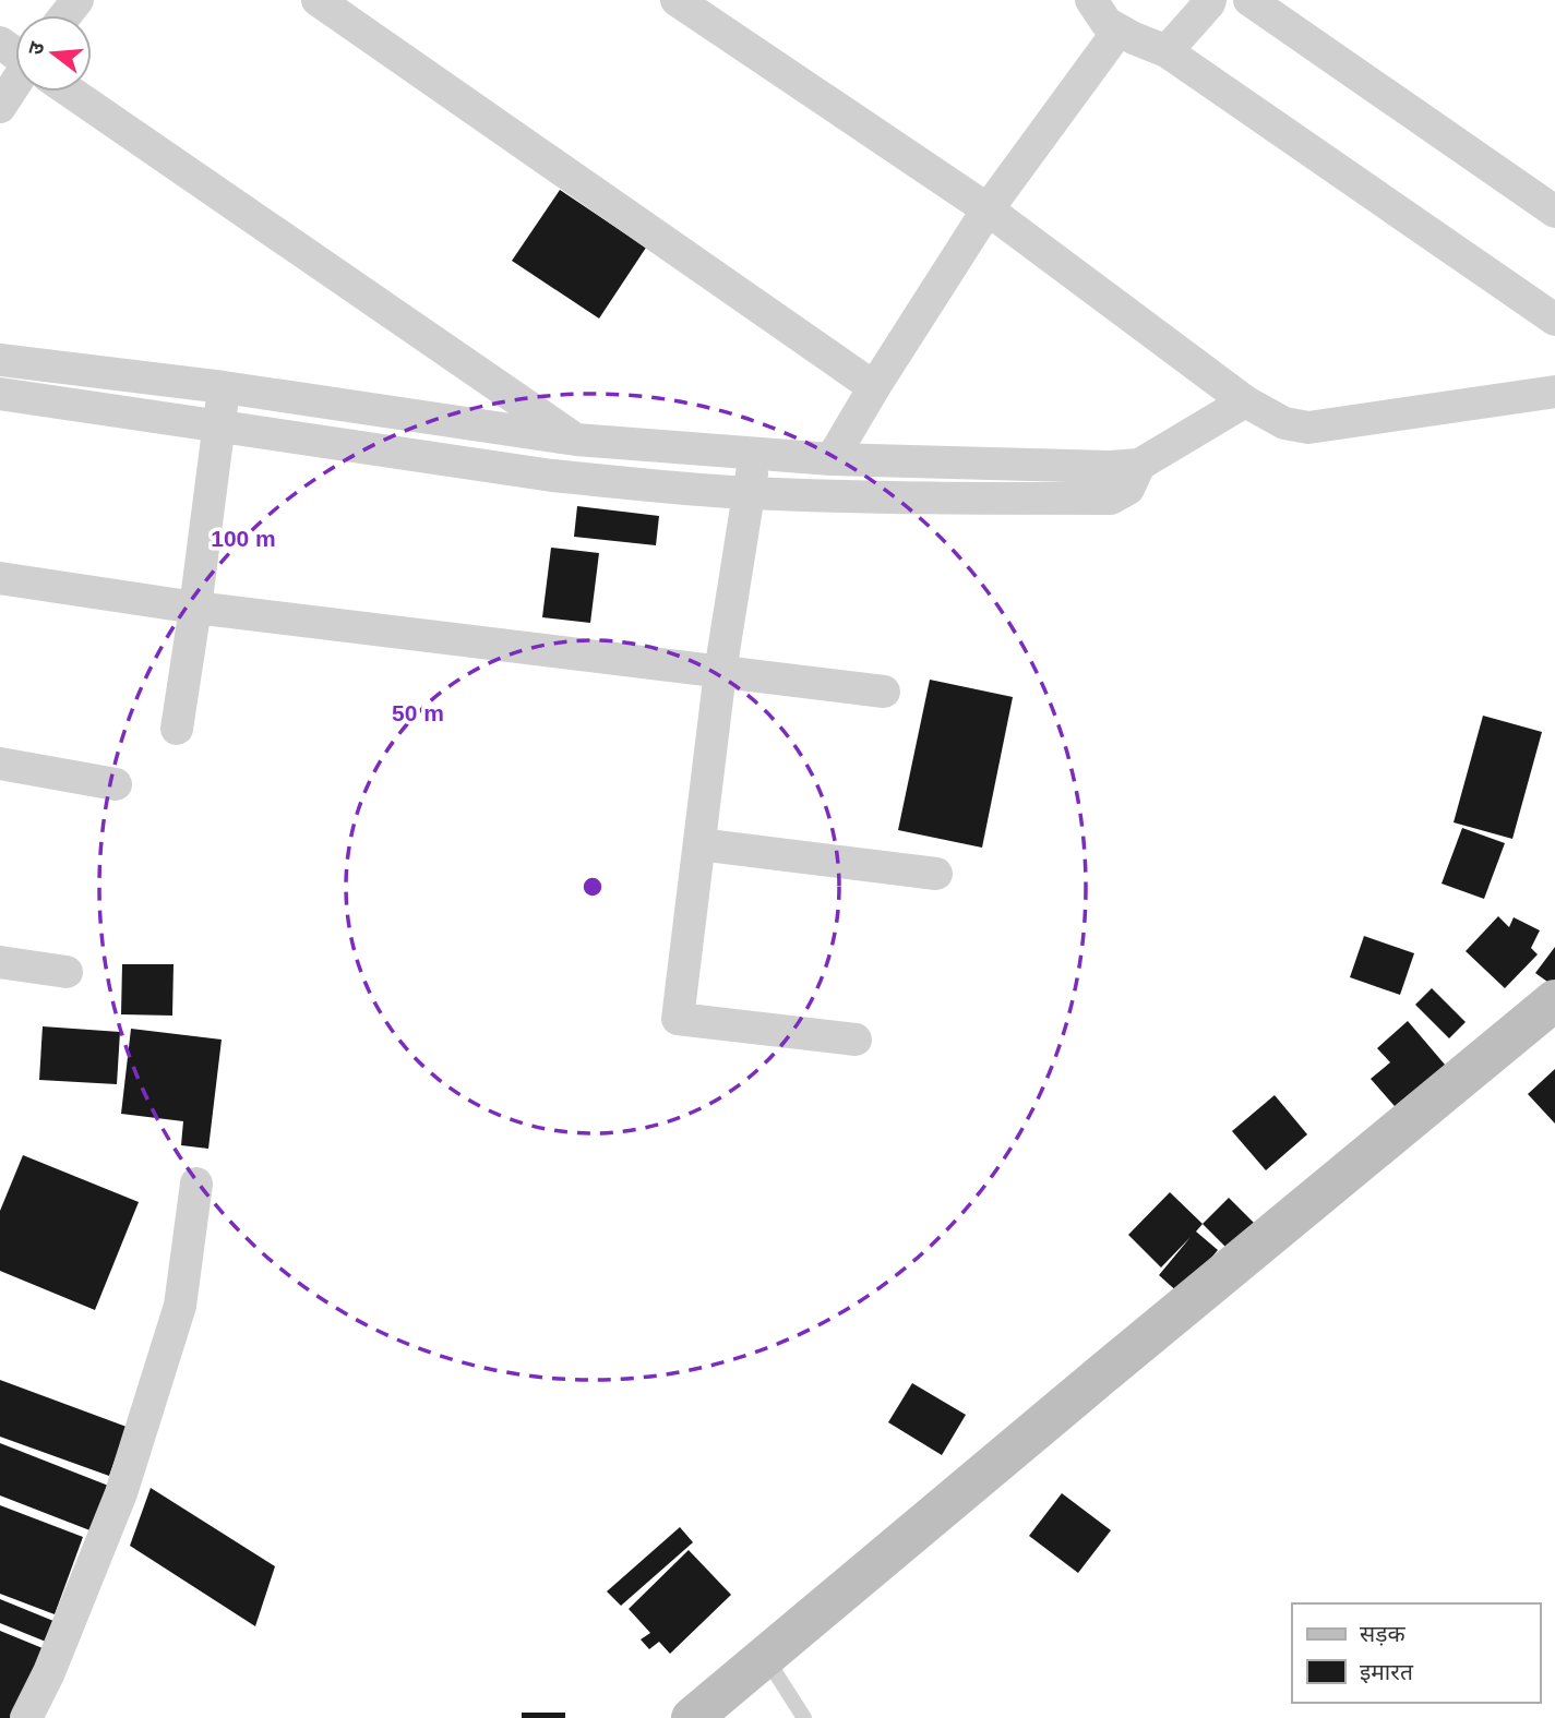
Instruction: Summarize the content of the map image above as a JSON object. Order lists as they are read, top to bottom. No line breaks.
{"legend":["सड़क","इमारत"],"north":"left","rings":["100 m","50 m"]}
